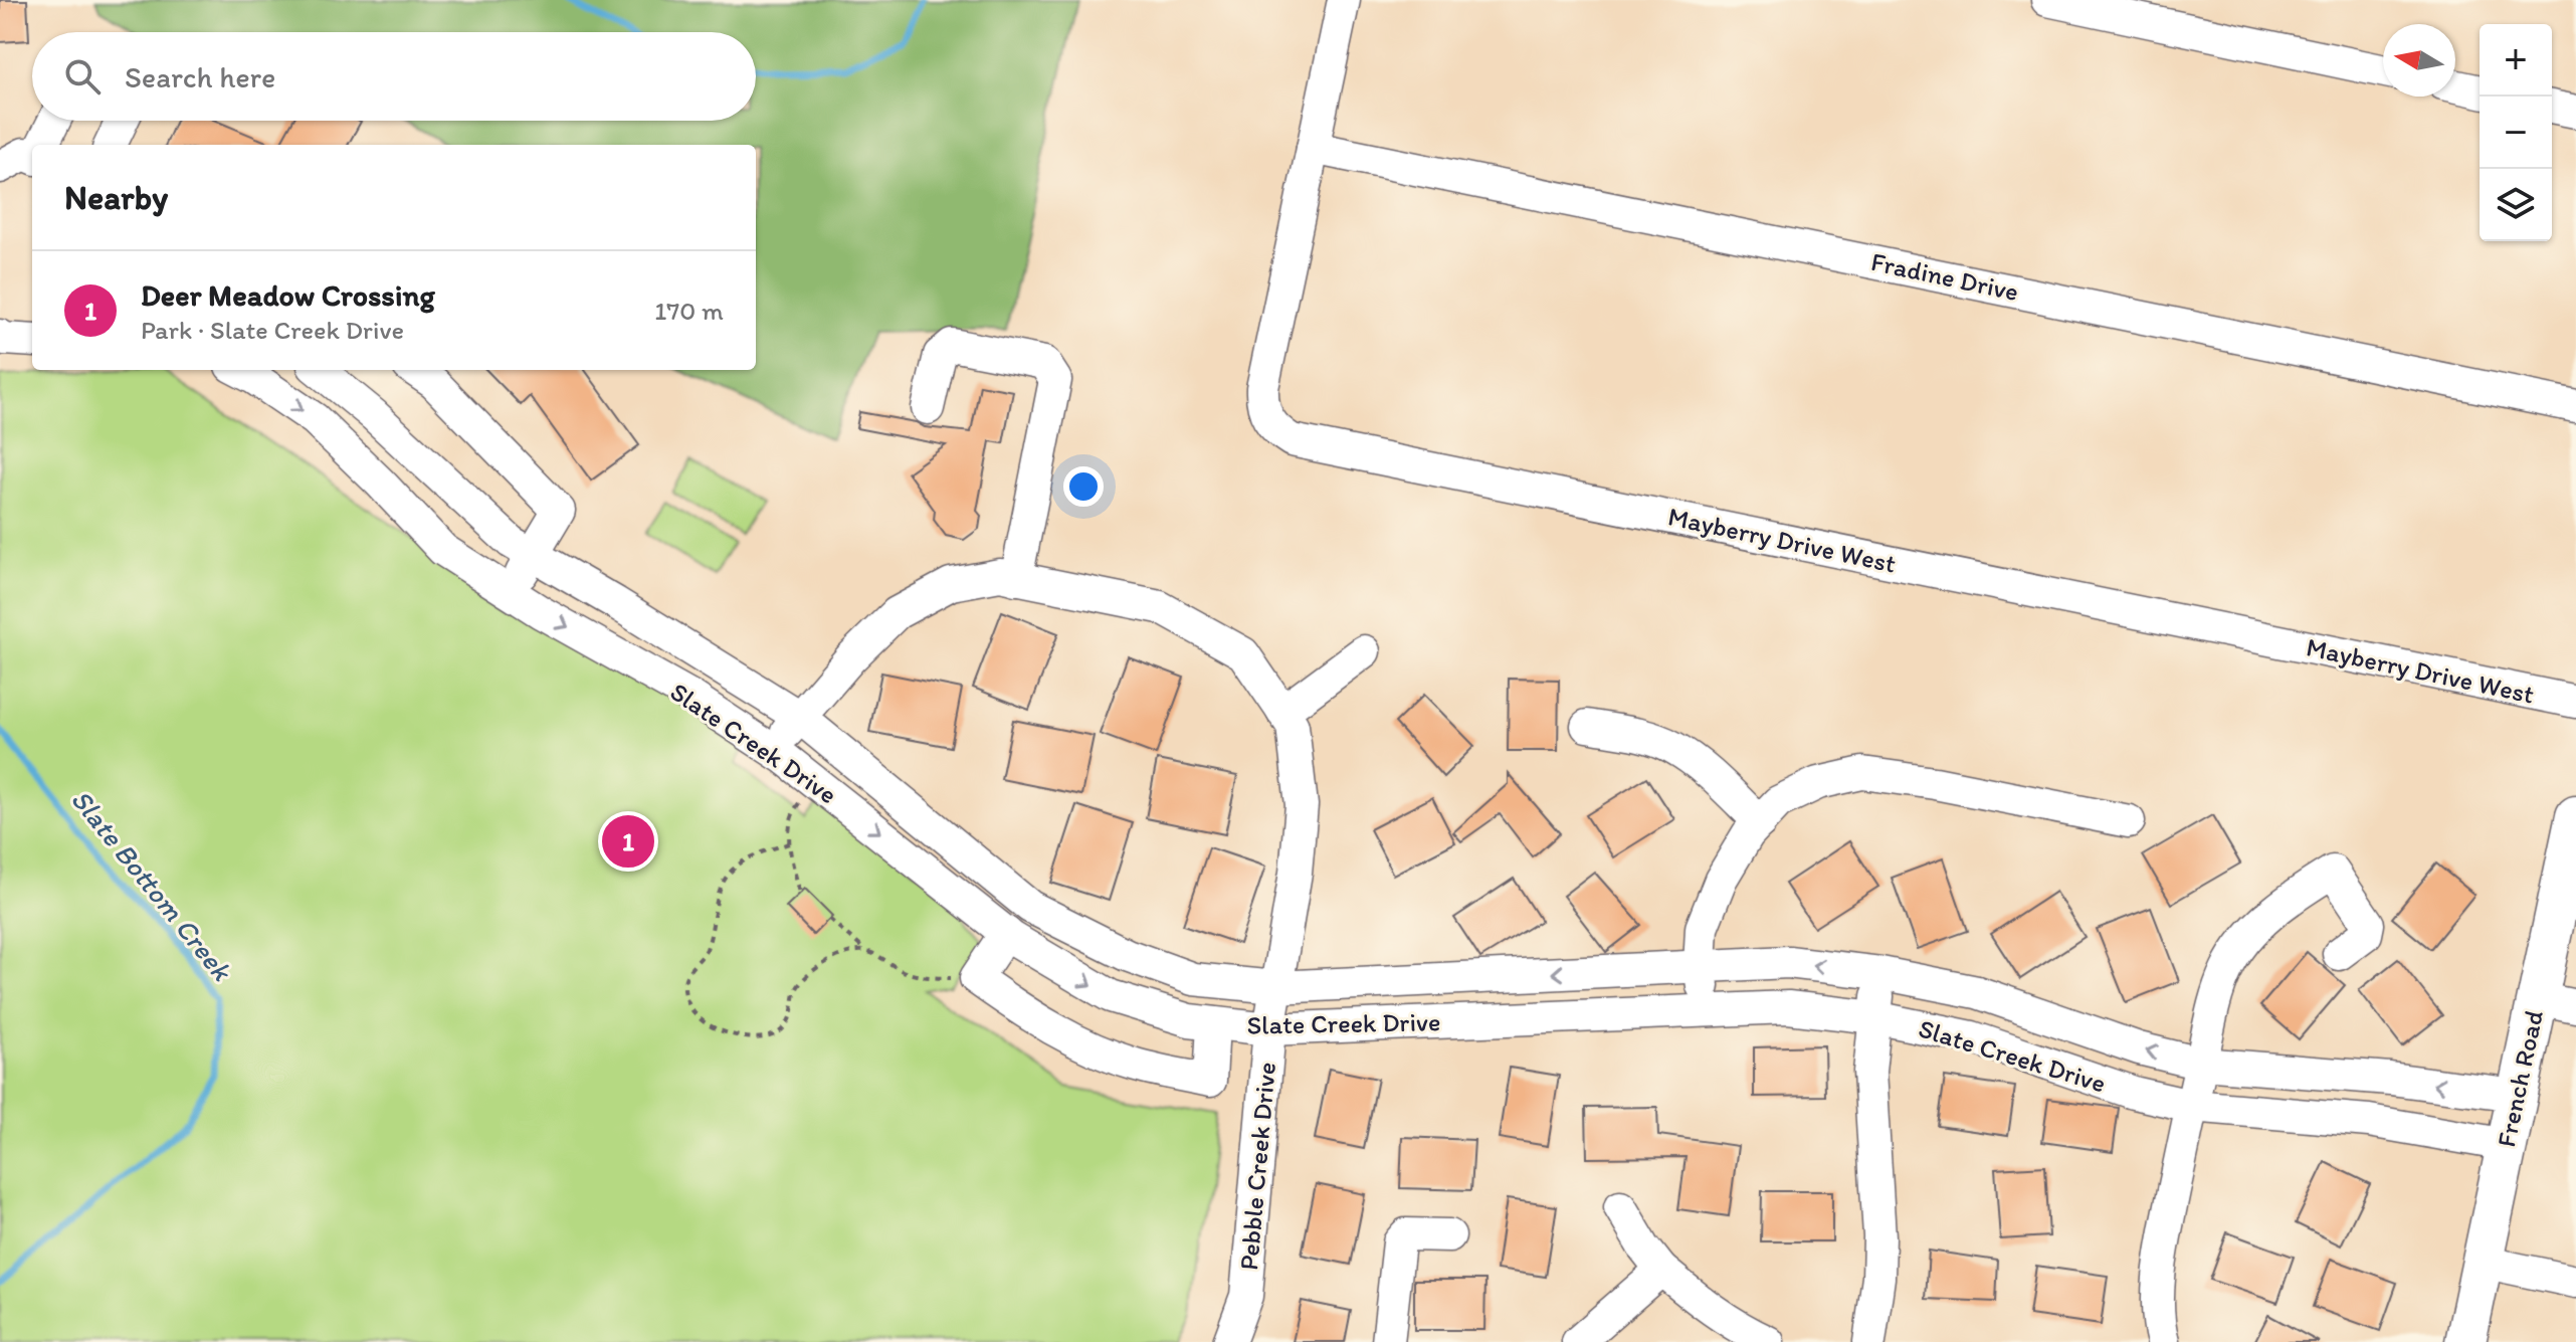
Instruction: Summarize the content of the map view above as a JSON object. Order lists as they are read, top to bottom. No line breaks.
{"streets":{"main road":["French Road"],"street":["Fradine Drive","Mayberry Drive West","Slate Creek Drive","Pebble Creek Drive"]},"crossings":[["Fradine Drive","Mayberry Drive West"],["Slate Creek Drive","French Road"],["Slate Creek Drive","Pebble Creek Drive"]],"water":["Slate Bottom Creek"],"north":"left","page":{"map_buttons":["+","−"],"search":"Search here","heading":"Nearby","list":[{"mark":"1","name":"Deer Meadow Crossing","note":"Park · Slate Creek Drive","value":"170 m"}],"pins":"1"}}
